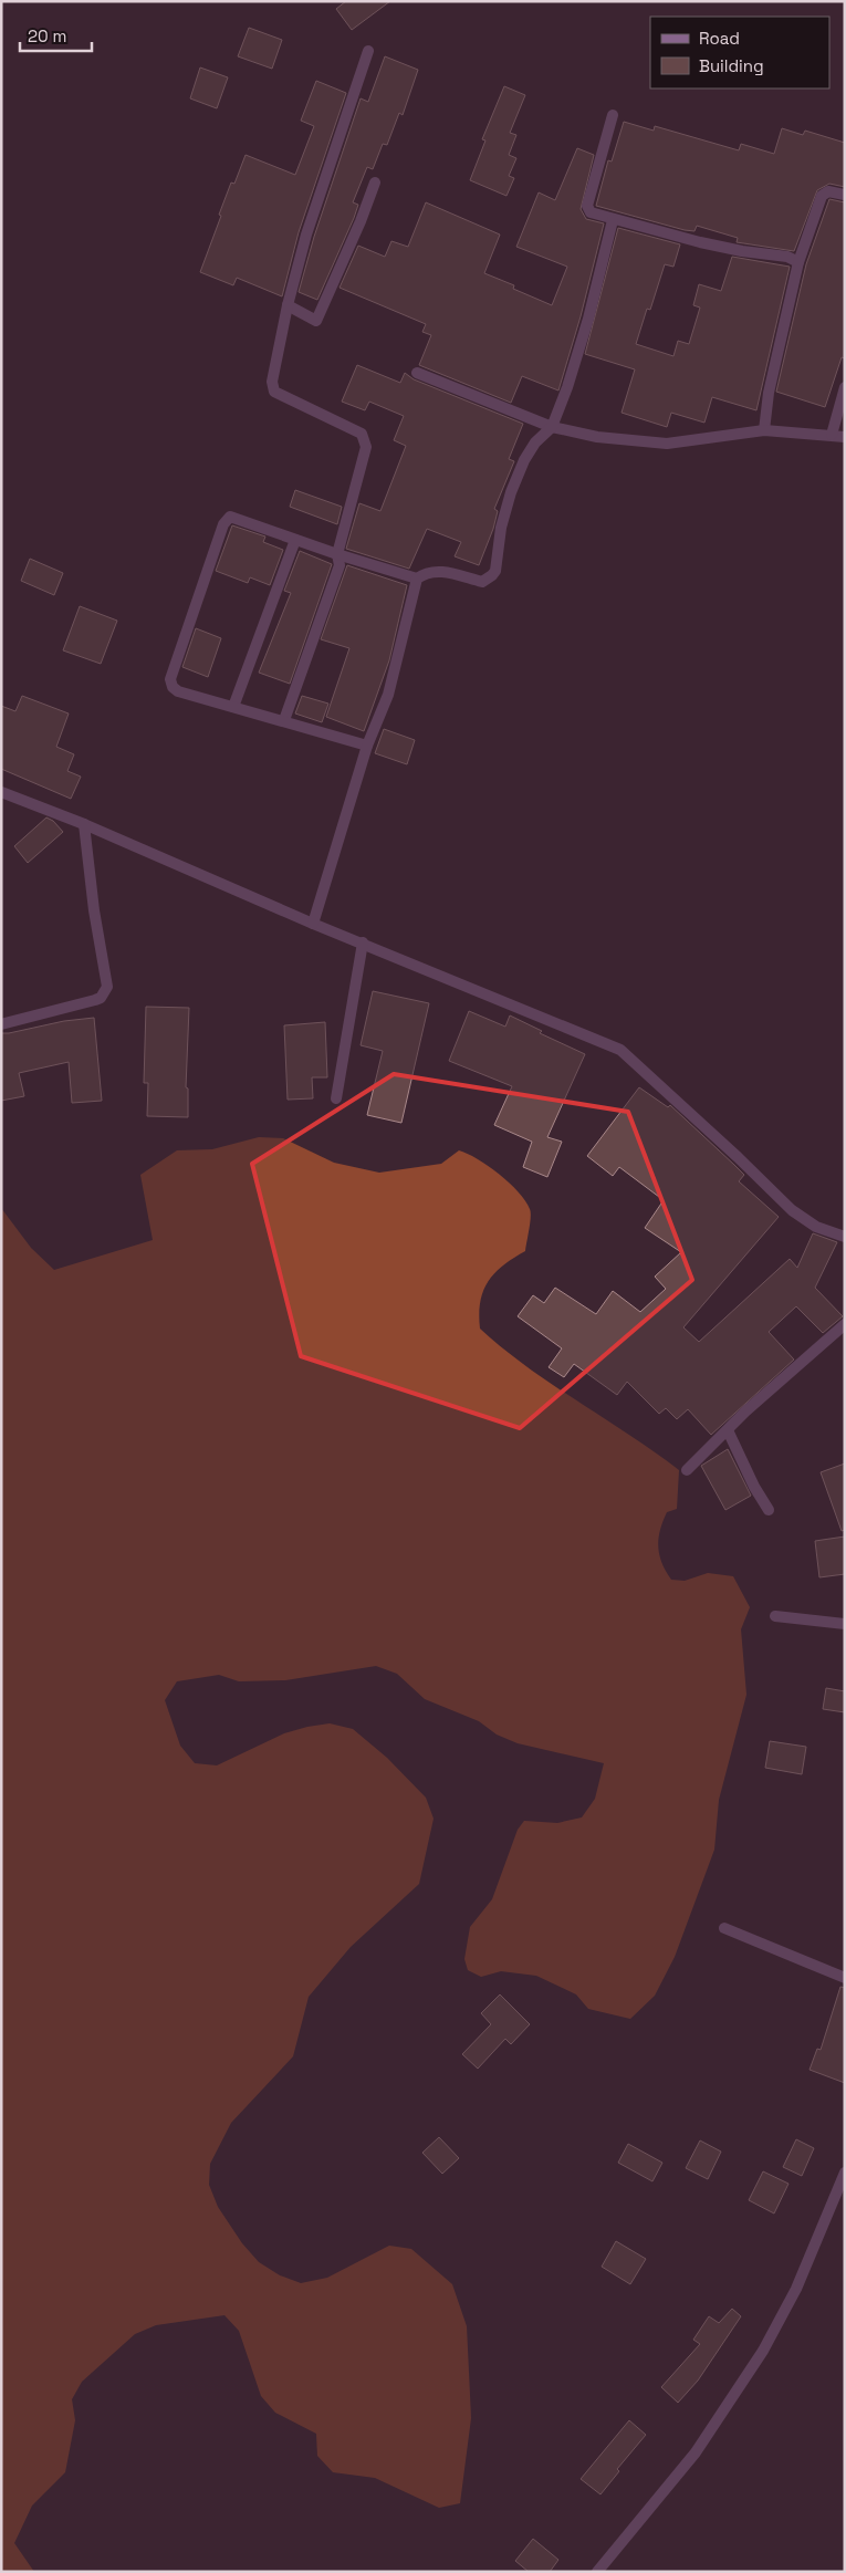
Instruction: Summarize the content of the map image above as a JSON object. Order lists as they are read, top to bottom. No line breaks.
{"legend":["Road","Building"],"scale_bar":"20 m"}
